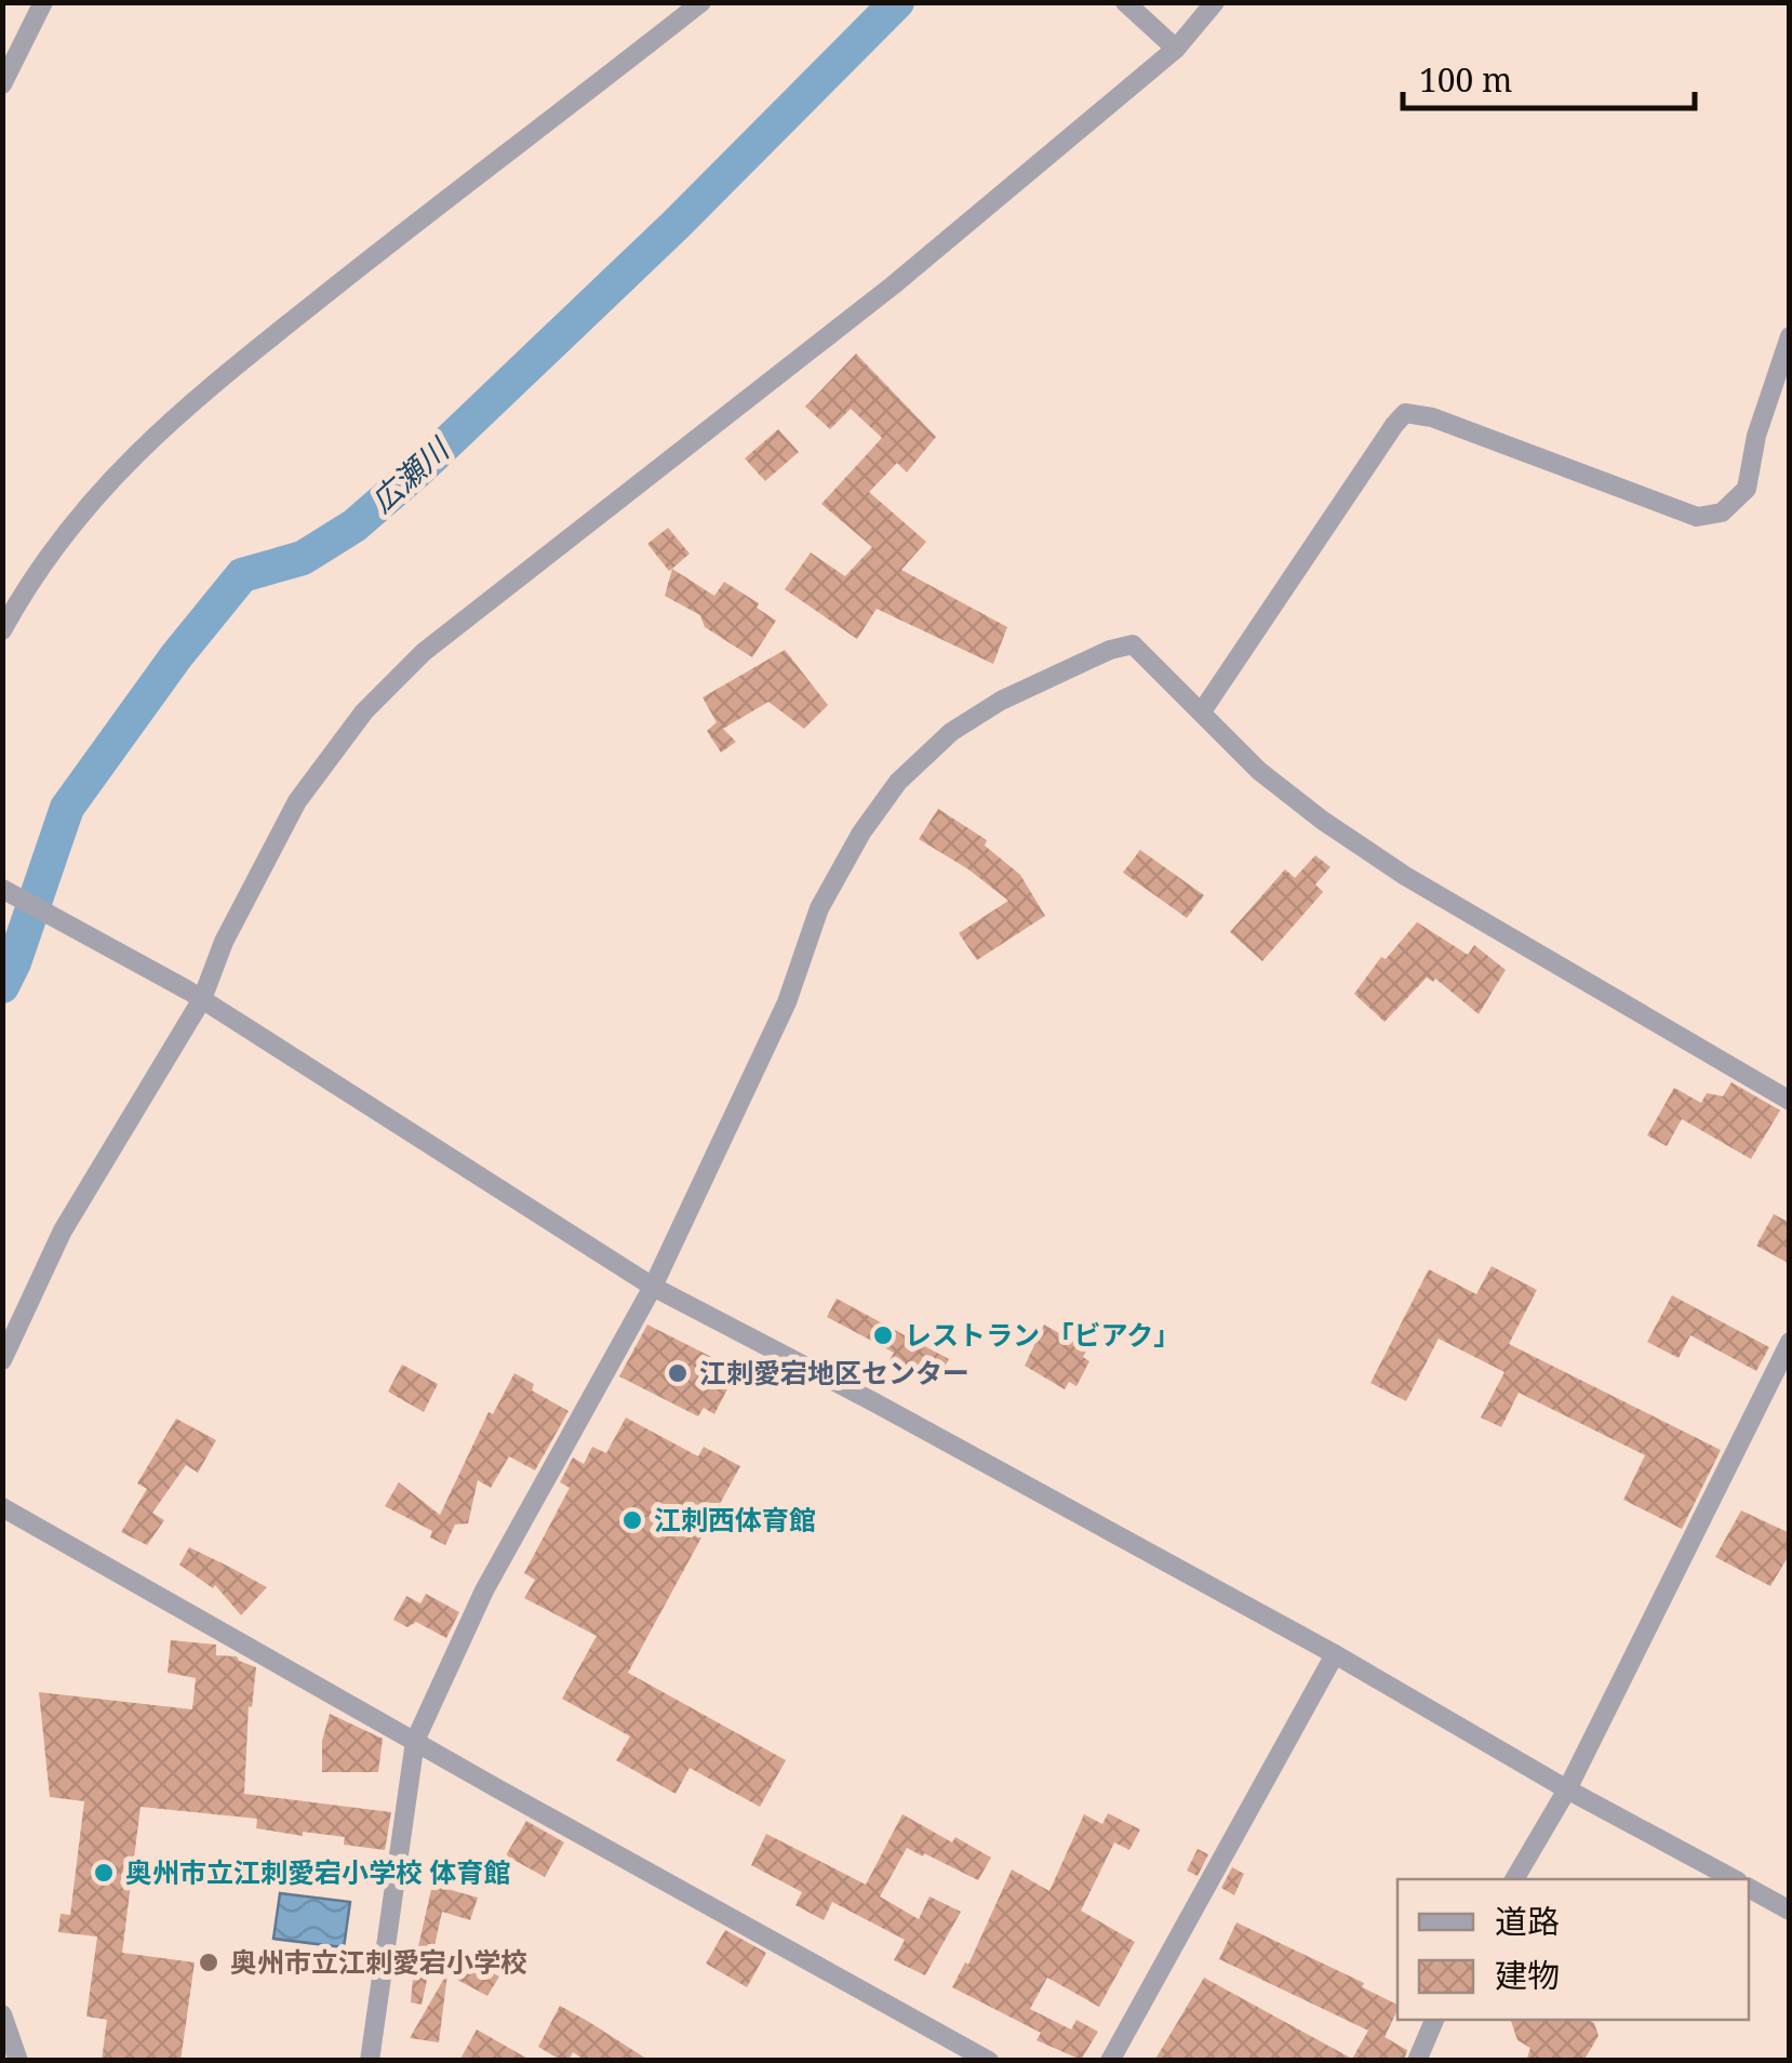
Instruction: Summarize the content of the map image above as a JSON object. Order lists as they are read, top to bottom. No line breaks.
{"water":["広瀬川"],"places":["レストラン 「ビアク」","江刺愛宕地区センター","江刺西体育館","奥州市立江刺愛宕小学校 体育館","奥州市立江刺愛宕小学校"],"legend":["道路","建物"],"scale_bar":"100 m"}
